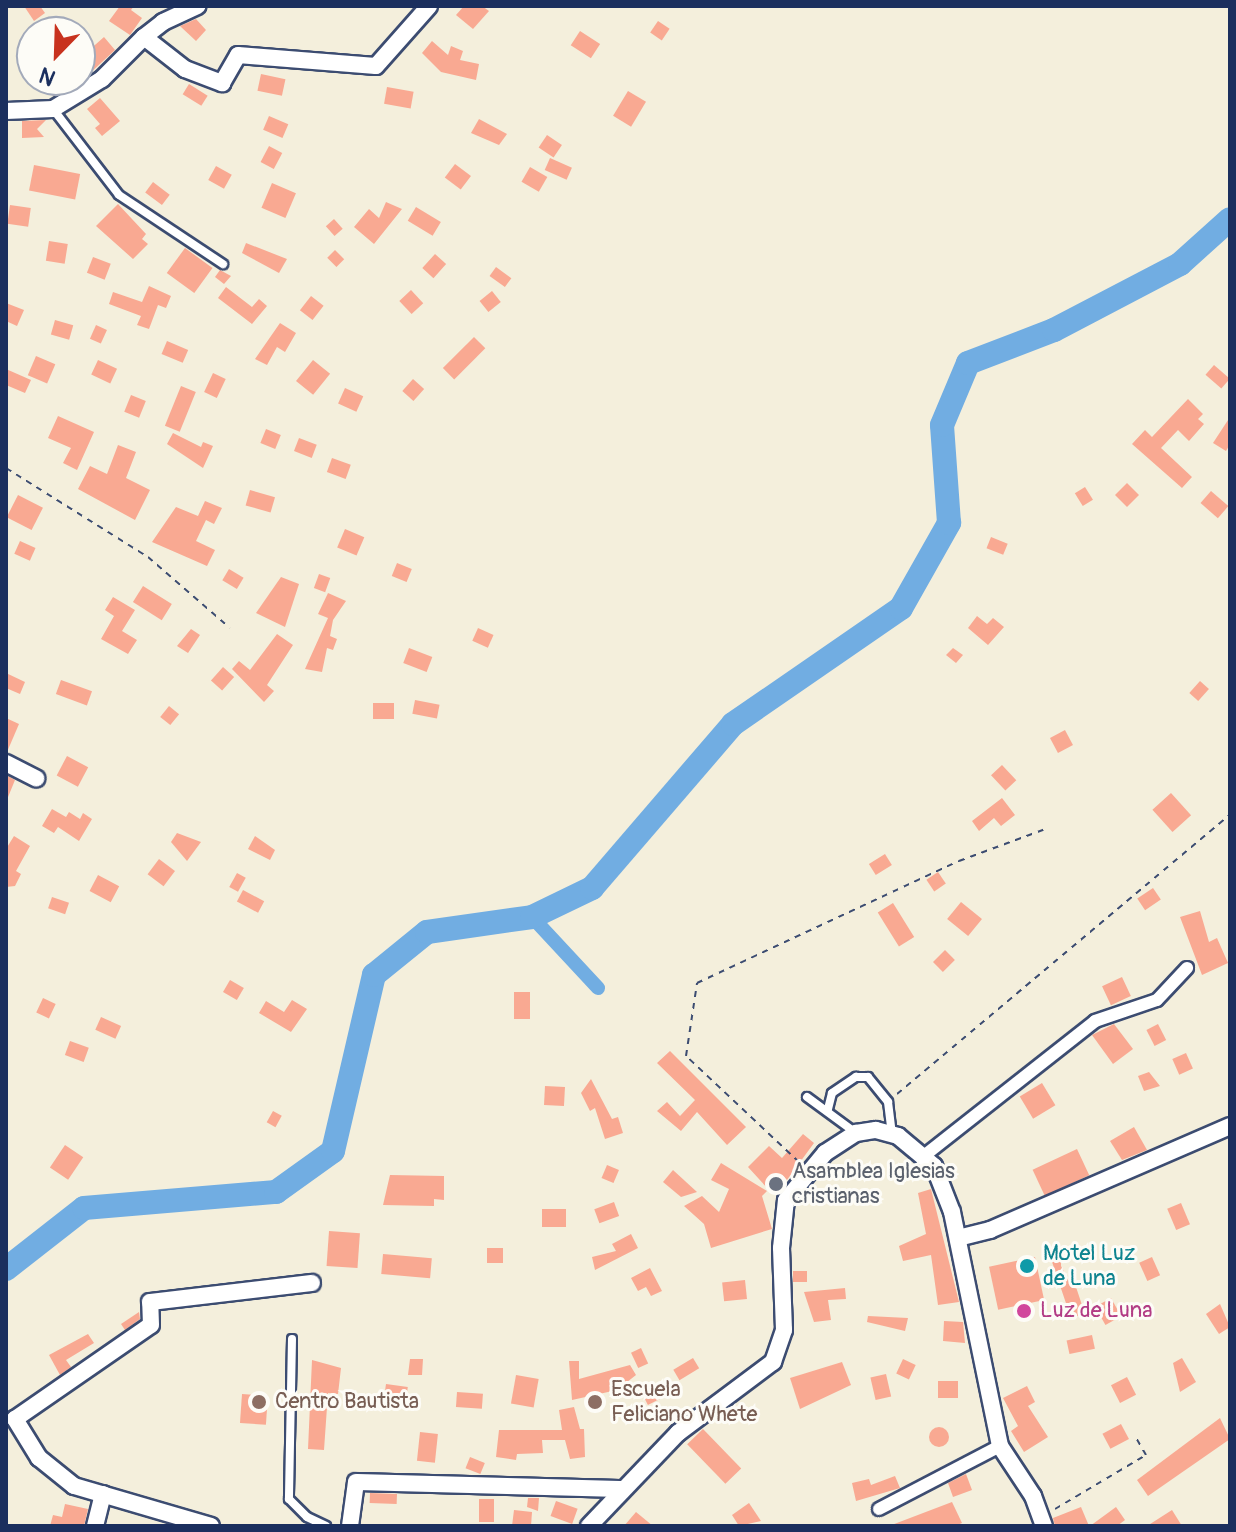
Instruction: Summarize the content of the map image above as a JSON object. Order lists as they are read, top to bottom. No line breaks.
{"places":["Asamblea Iglesias cristianas","Motel Luz de Luna","Luz de Luna","Centro Bautista","Escuela Feliciano Whete"],"north":"bottom left"}
